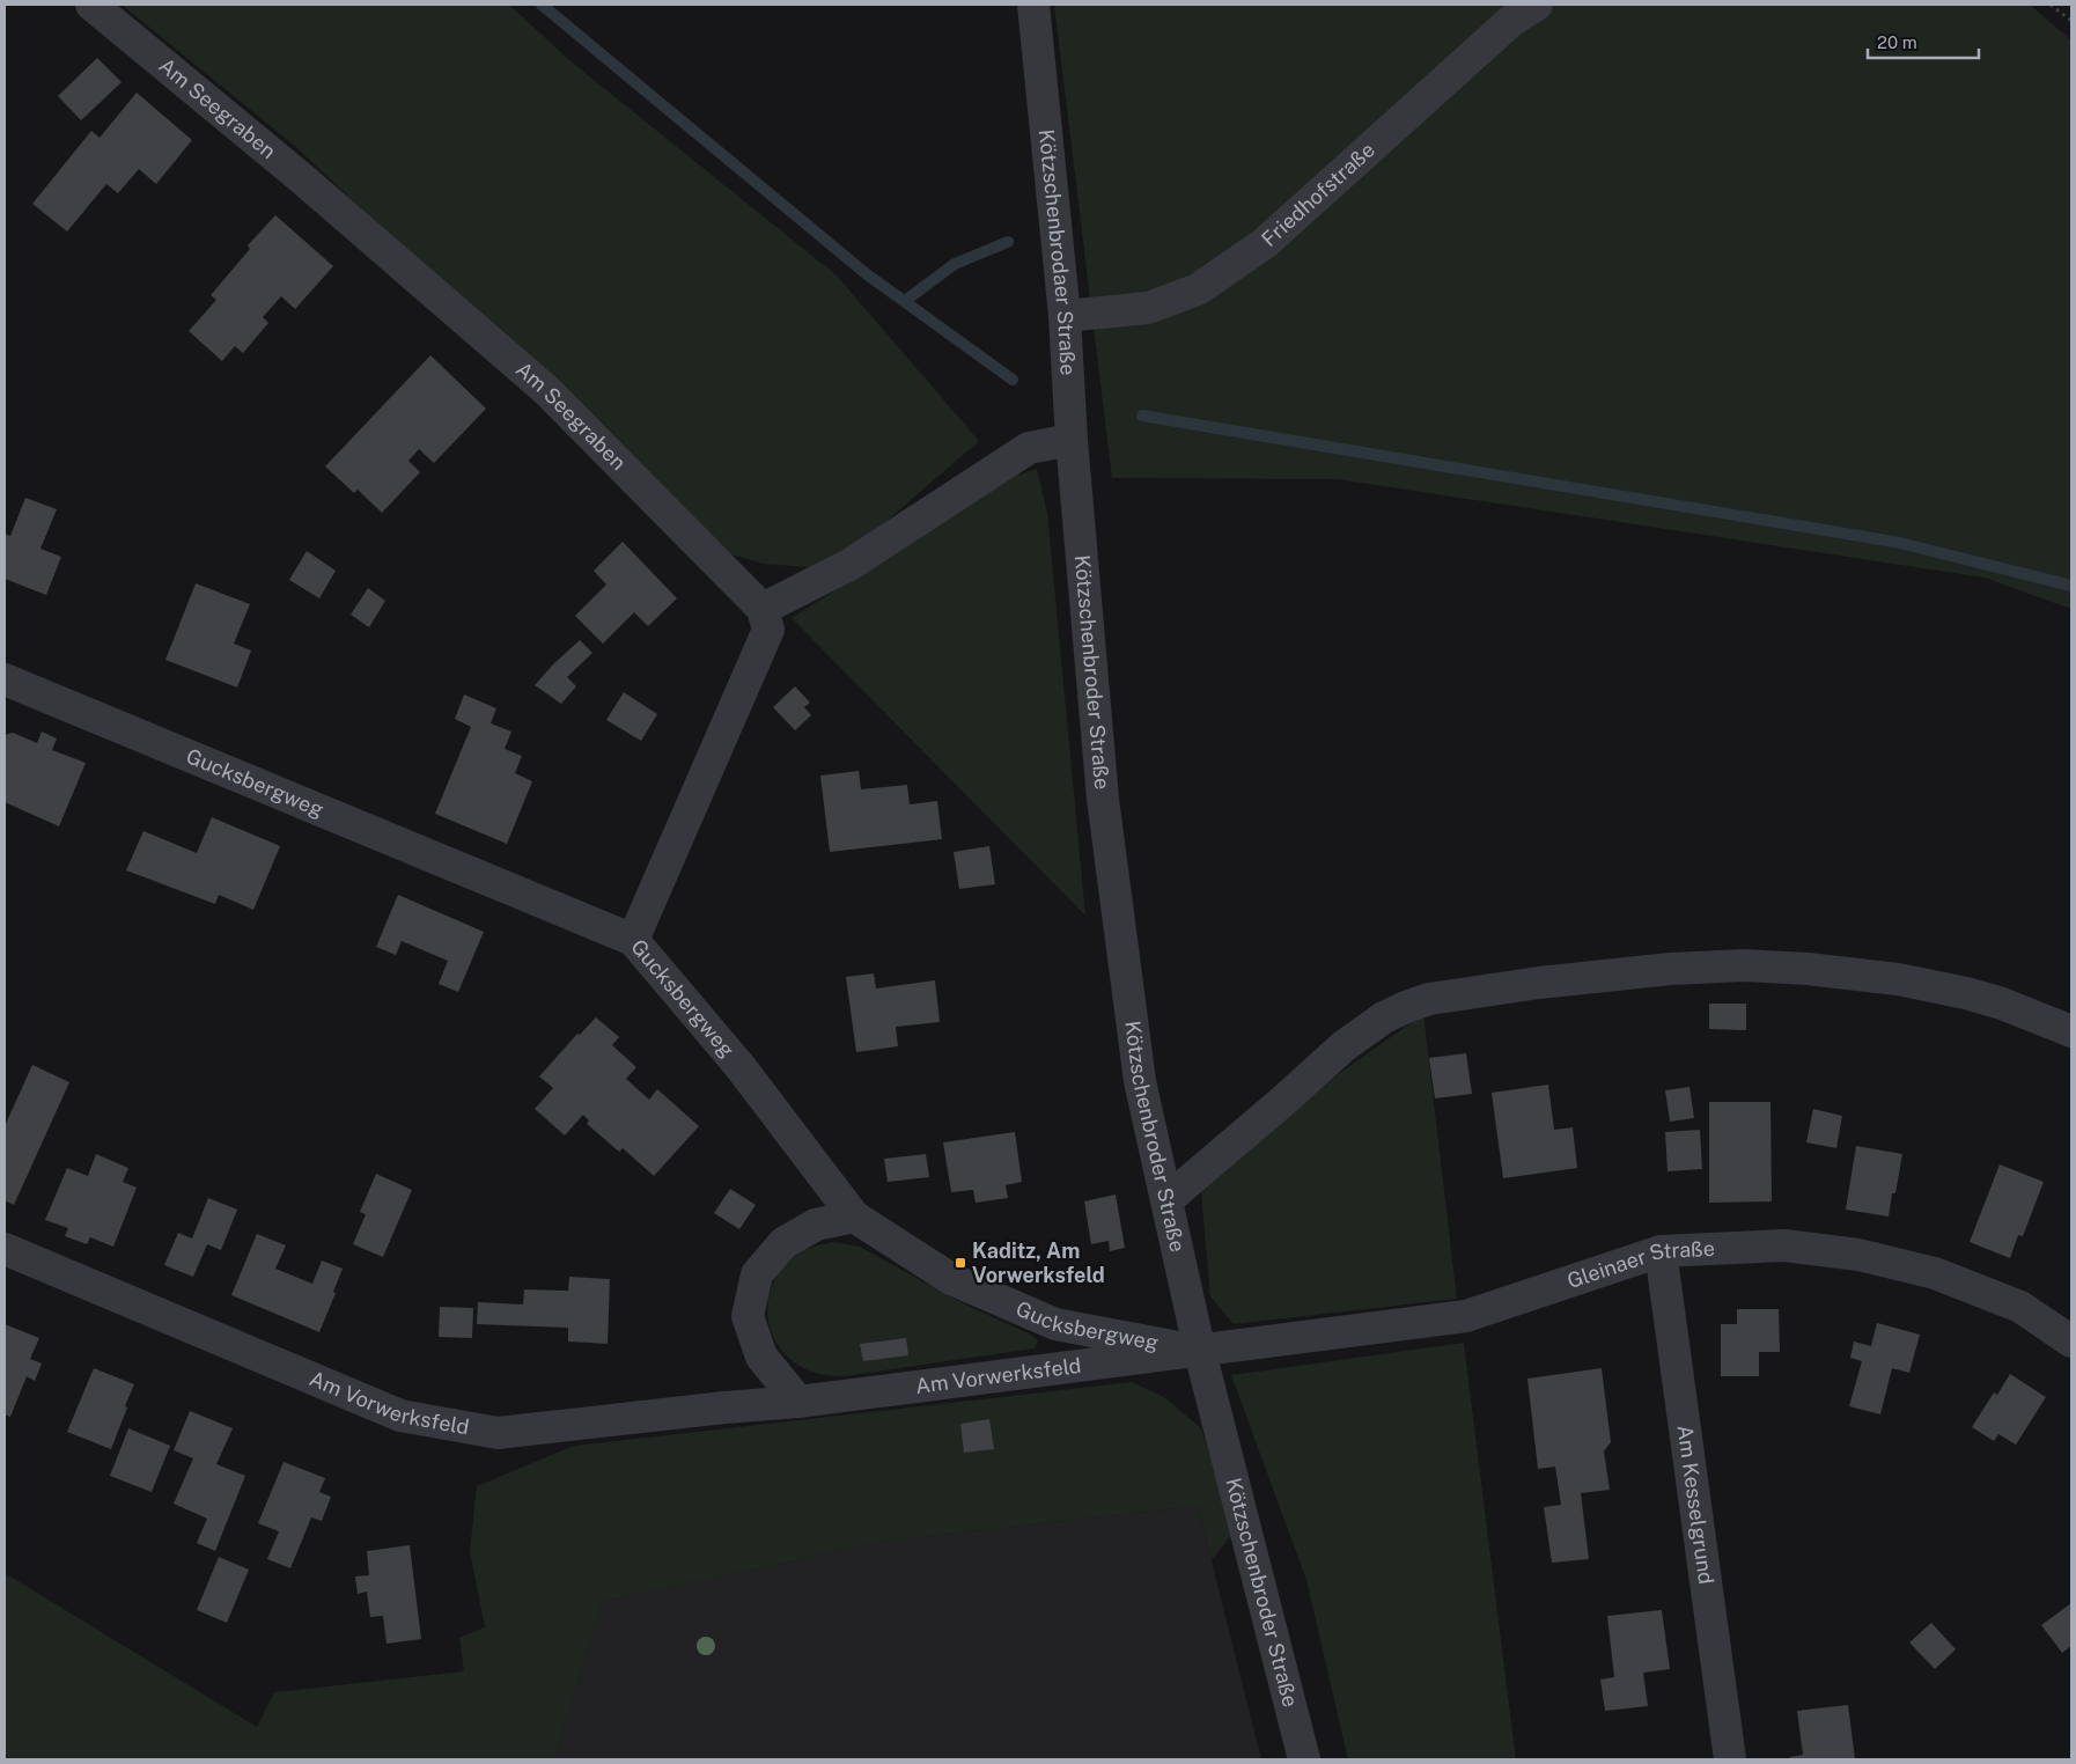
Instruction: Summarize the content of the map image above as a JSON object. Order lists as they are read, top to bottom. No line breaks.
{"streets":{"street":["Am Seegraben","Friedhofstraße","Kötzschenbrodaer Straße","Kötzschenbroder Straße","Gucksbergweg","Gleinaer Straße","Am Vorwerksfeld","Am Kesselgrund"]},"crossings":[["Friedhofstraße","Kötzschenbrodaer Straße"],["Kötzschenbrodaer Straße","Kötzschenbroder Straße"],["Kötzschenbroder Straße","Gucksbergweg"],["Kötzschenbroder Straße","Gleinaer Straße"],["Kötzschenbroder Straße","Am Vorwerksfeld"],["Gucksbergweg","Gleinaer Straße"],["Gucksbergweg","Am Vorwerksfeld"],["Gleinaer Straße","Am Vorwerksfeld"],["Gleinaer Straße","Am Kesselgrund"]],"places":{"transit":["Kaditz, Am Vorwerksfeld"]},"scale_bar":"20 m"}
